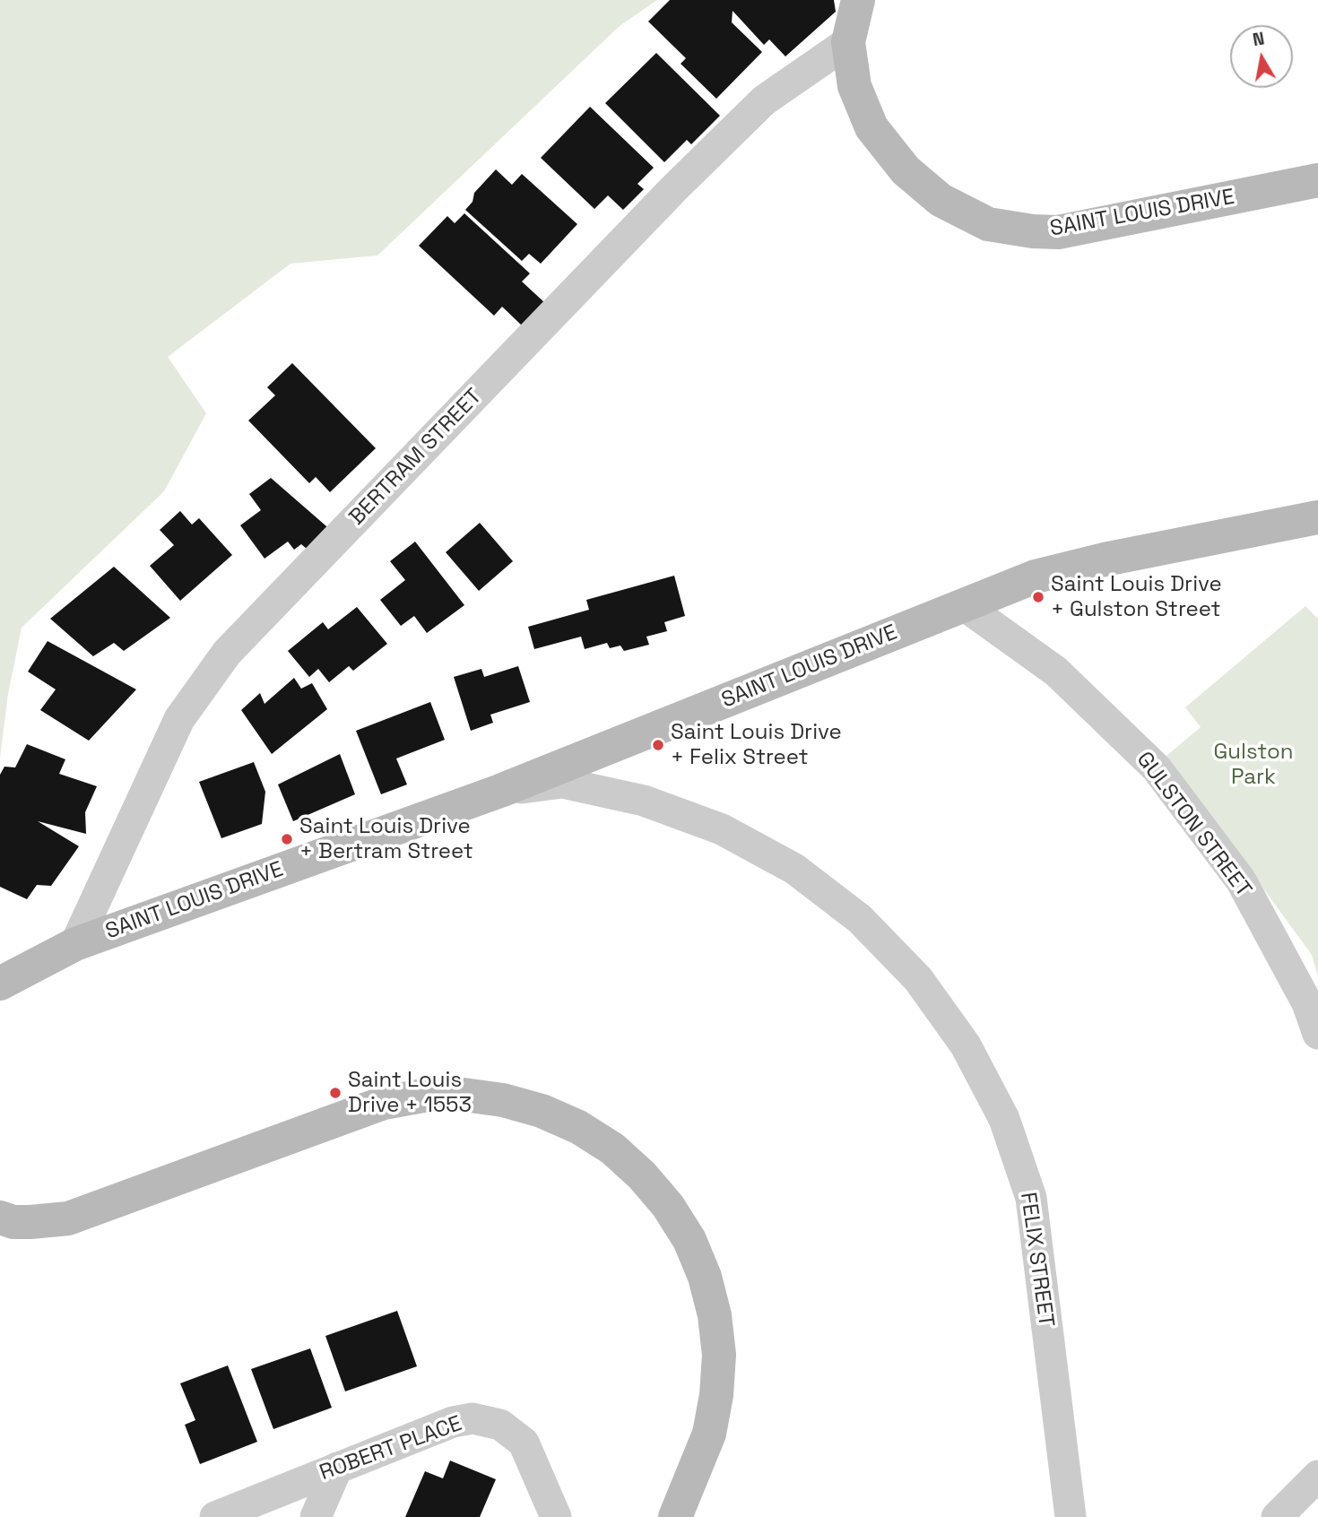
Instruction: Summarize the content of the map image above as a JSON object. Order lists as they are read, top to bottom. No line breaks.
{"streets":{"street":["SAINT LOUIS DRIVE","BERTRAM STREET","GULSTON STREET","FELIX STREET","ROBERT PLACE"]},"crossings":[["SAINT LOUIS DRIVE","BERTRAM STREET"],["SAINT LOUIS DRIVE","GULSTON STREET"],["SAINT LOUIS DRIVE","FELIX STREET"]],"parks":["Gulston Park"],"places":["Saint Louis Drive + Gulston Street","Saint Louis Drive + Felix Street","Saint Louis Drive + Bertram Street","Saint Louis Drive + 1553"],"north":"top"}
